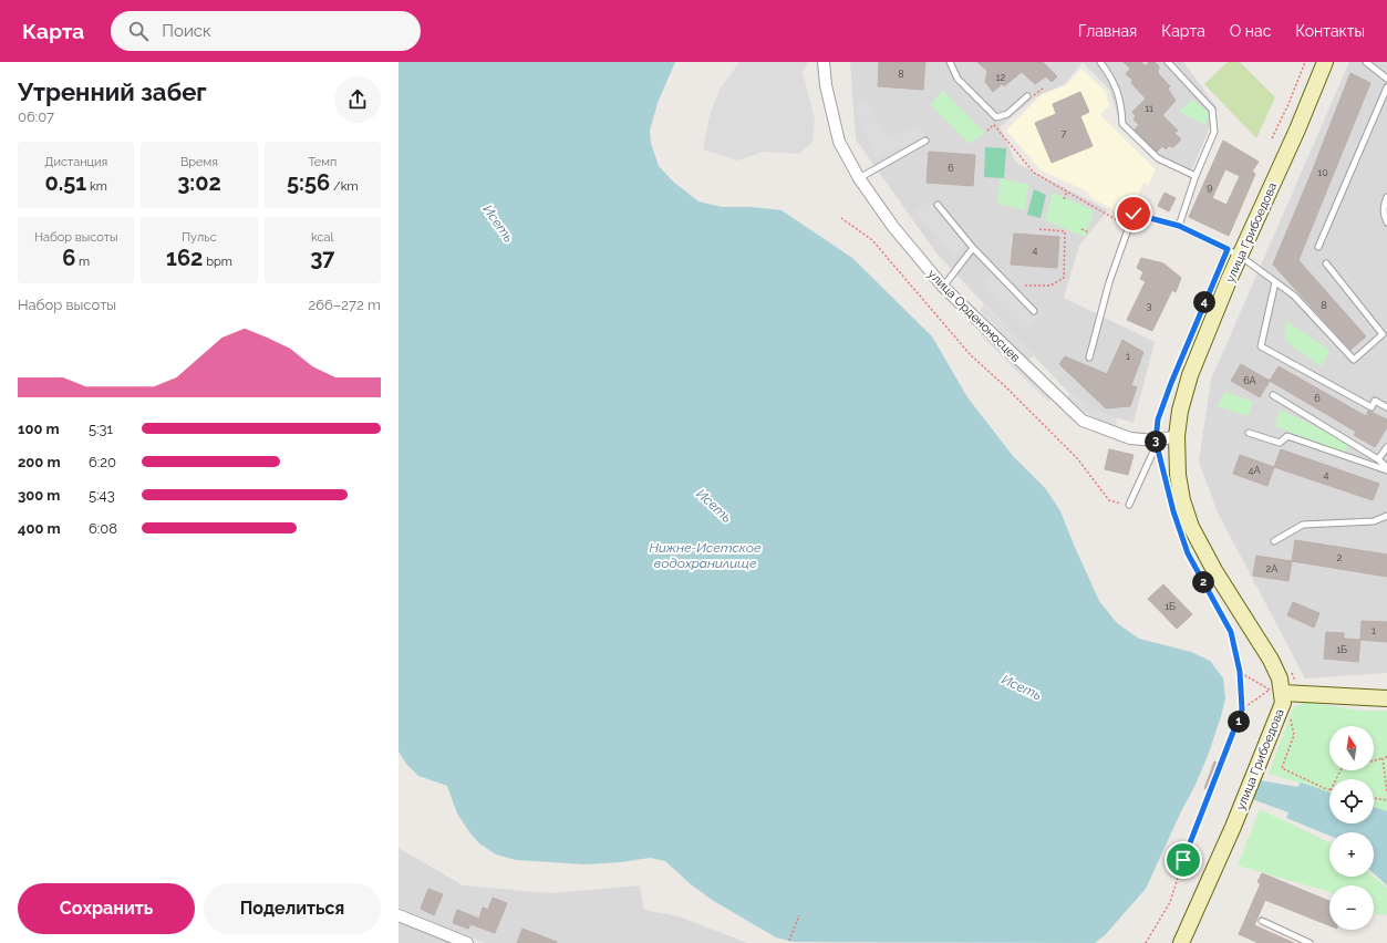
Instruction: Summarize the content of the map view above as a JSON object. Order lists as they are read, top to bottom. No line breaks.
{"streets":{"main road":["улица Грибоедова"],"street":["улица Орденоносцев"]},"crossings":[["улица Грибоедова","улица Орденоносцев"]],"water":["Исеть","Нижне-Исетское водохранилище"],"house_numbers":["8","12","11","7","6","10","9","4","3","8","1","6А","6","4А","4","2","2А","1Б","1","1Б"],"north":"top","page":{"header":"Карта","search":"Поиск","nav":["Главная","Карта","О нас","Контакты"],"heading":["Утренний забег","06:07"],"stats":[["Дистанция","0.51 km"],["Время","3:02"],["Темп","5:56 /km"],["Набор высоты","6 m"],["Пульс","162 bpm"],["kcal","37"]],"chart":["Набор высоты","266–272 m"],"pins":["4","3","2","1"],"list":[{"name":"100 m","note":"5:31"},{"name":"200 m","note":"6:20"},{"name":"300 m","note":"5:43"},{"name":"400 m","note":"6:08"}],"map_buttons":["+","−"],"buttons":["Сохранить","Поделиться"]}}
